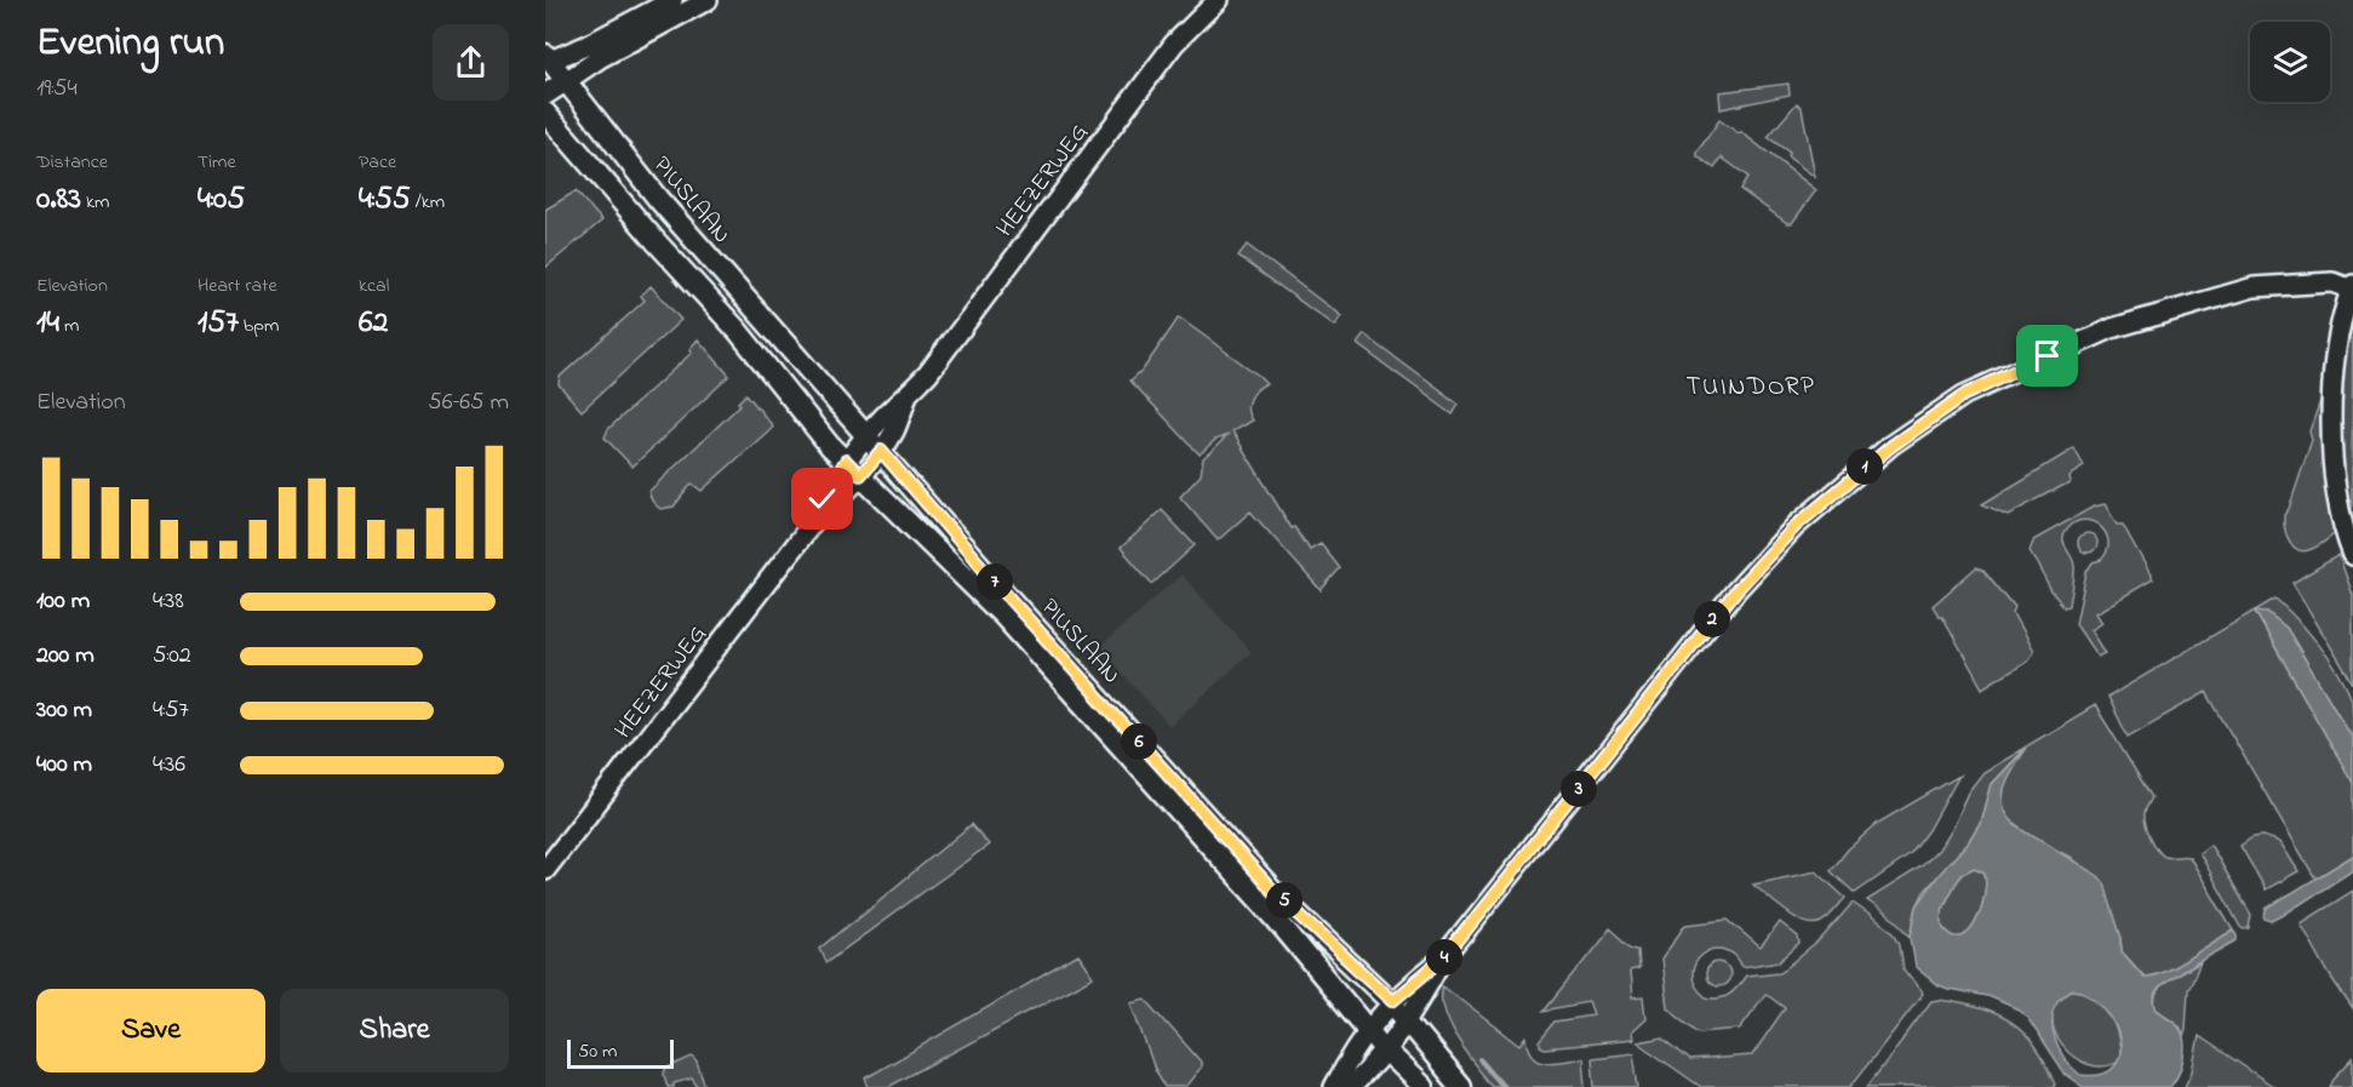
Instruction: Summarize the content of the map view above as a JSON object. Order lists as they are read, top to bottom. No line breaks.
{"streets":{"main road":["PIUSLAAN"],"street":["HEEZERWEG"]},"crossings":[["HEEZERWEG","PIUSLAAN"]],"districts":["TUINDORP"],"scale_bar":"50 m","page":{"heading":["Evening run","19:54"],"stats":[["Distance","0.83 km"],["Time","4:05"],["Pace","4:55 /km"],["Elevation","14 m"],["Heart rate","157 bpm"],["kcal","62"]],"chart":["Elevation","56–65 m"],"pins":["1","7","2","6","3","5","4"],"list":[{"name":"100 m","note":"4:38"},{"name":"200 m","note":"5:02"},{"name":"300 m","note":"4:57"},{"name":"400 m","note":"4:36"}],"buttons":["Save","Share"],"scale":"50 m"}}
